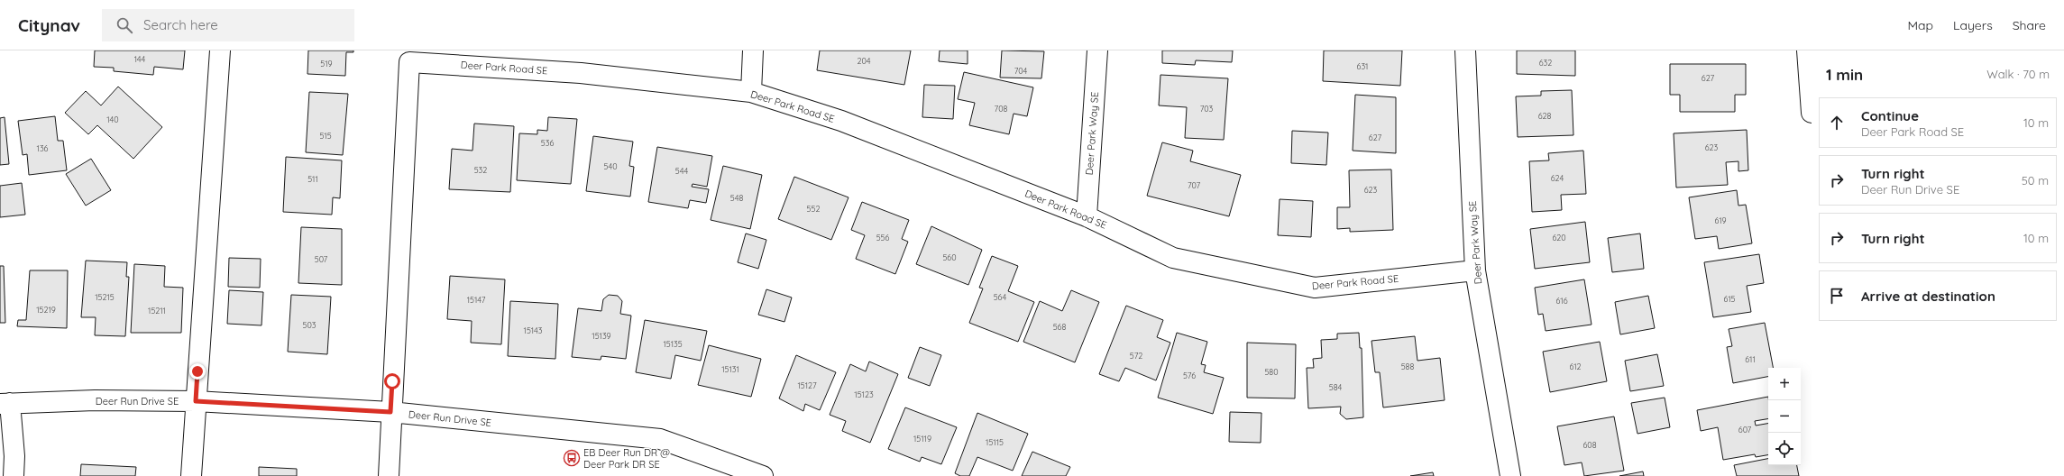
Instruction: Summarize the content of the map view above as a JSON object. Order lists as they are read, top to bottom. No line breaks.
{"streets":{"street":["Deer Park Road SE","Deer Park Way SE","Deer Run Drive SE"]},"crossings":[["Deer Park Road SE","Deer Park Way SE"],["Deer Park Road SE","Deer Run Drive SE"]],"places":{"bus stop":["EB Deer Run DR @ Deer Park DR SE"]},"house_numbers":["144","204","632","519","631","704","627","708","703","628","140","515","627","536","623","136","540","532","544","624","511","707","623","548","552","619","556","620","560","507","15215","564","615","15147","616","15219","15211","503","568","15143","15139","15135","572","611","588","612","15131","580","576","15127","584","15123","607","15119","15115","608"],"page":{"header":"Citynav","search":"Search here","nav":["Map","Layers","Share"],"heading":["1 min","Walk · 70 m"],"list":[["Continue","Deer Park Road SE","10 m"],["Turn right","Deer Run Drive SE","50 m"],["Turn right","10 m"],"Arrive at destination"],"map_buttons":["+","−"]}}
